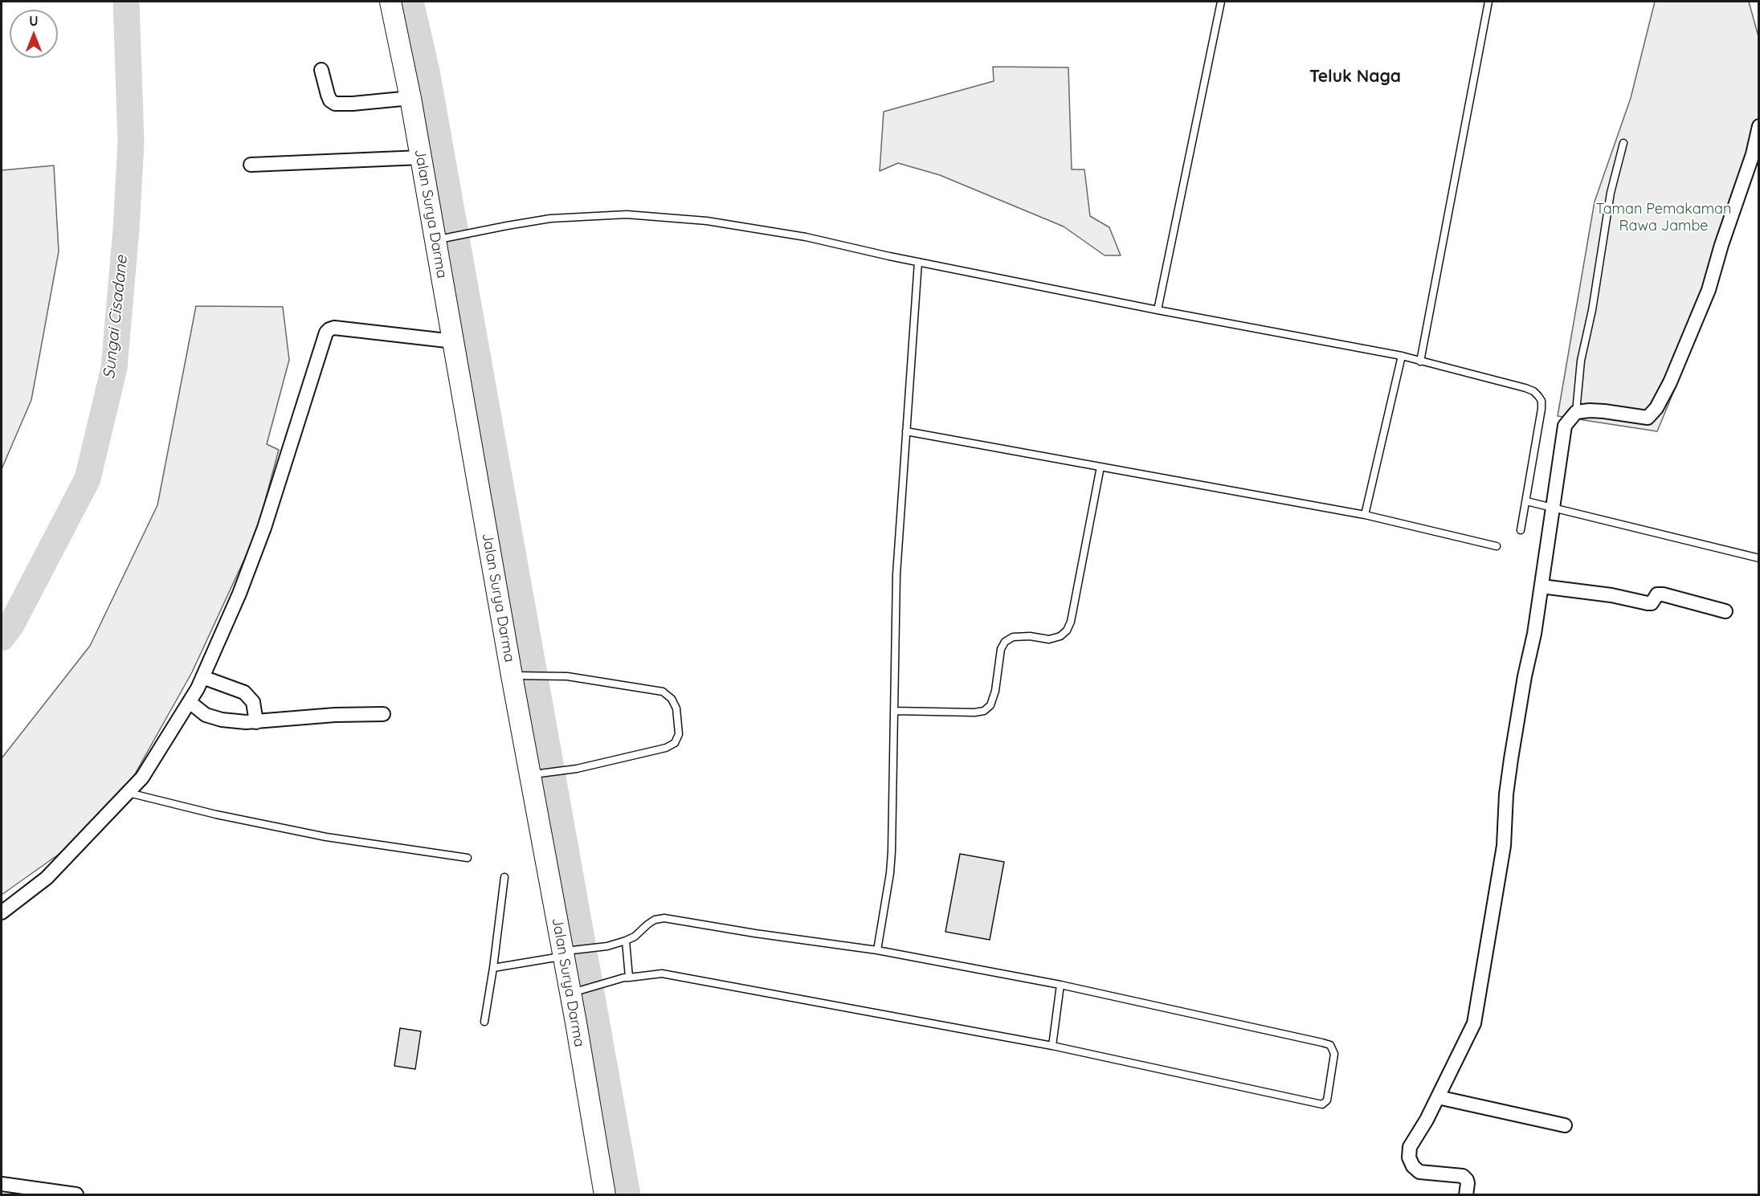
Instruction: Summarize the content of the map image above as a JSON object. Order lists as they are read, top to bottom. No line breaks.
{"streets":{"main road":["Jalan Surya Darma"]},"districts":["Teluk Naga"],"water":["Sungai Cisadane"],"parks":["Taman Pemakaman Rawa Jambe"],"north":"top"}
